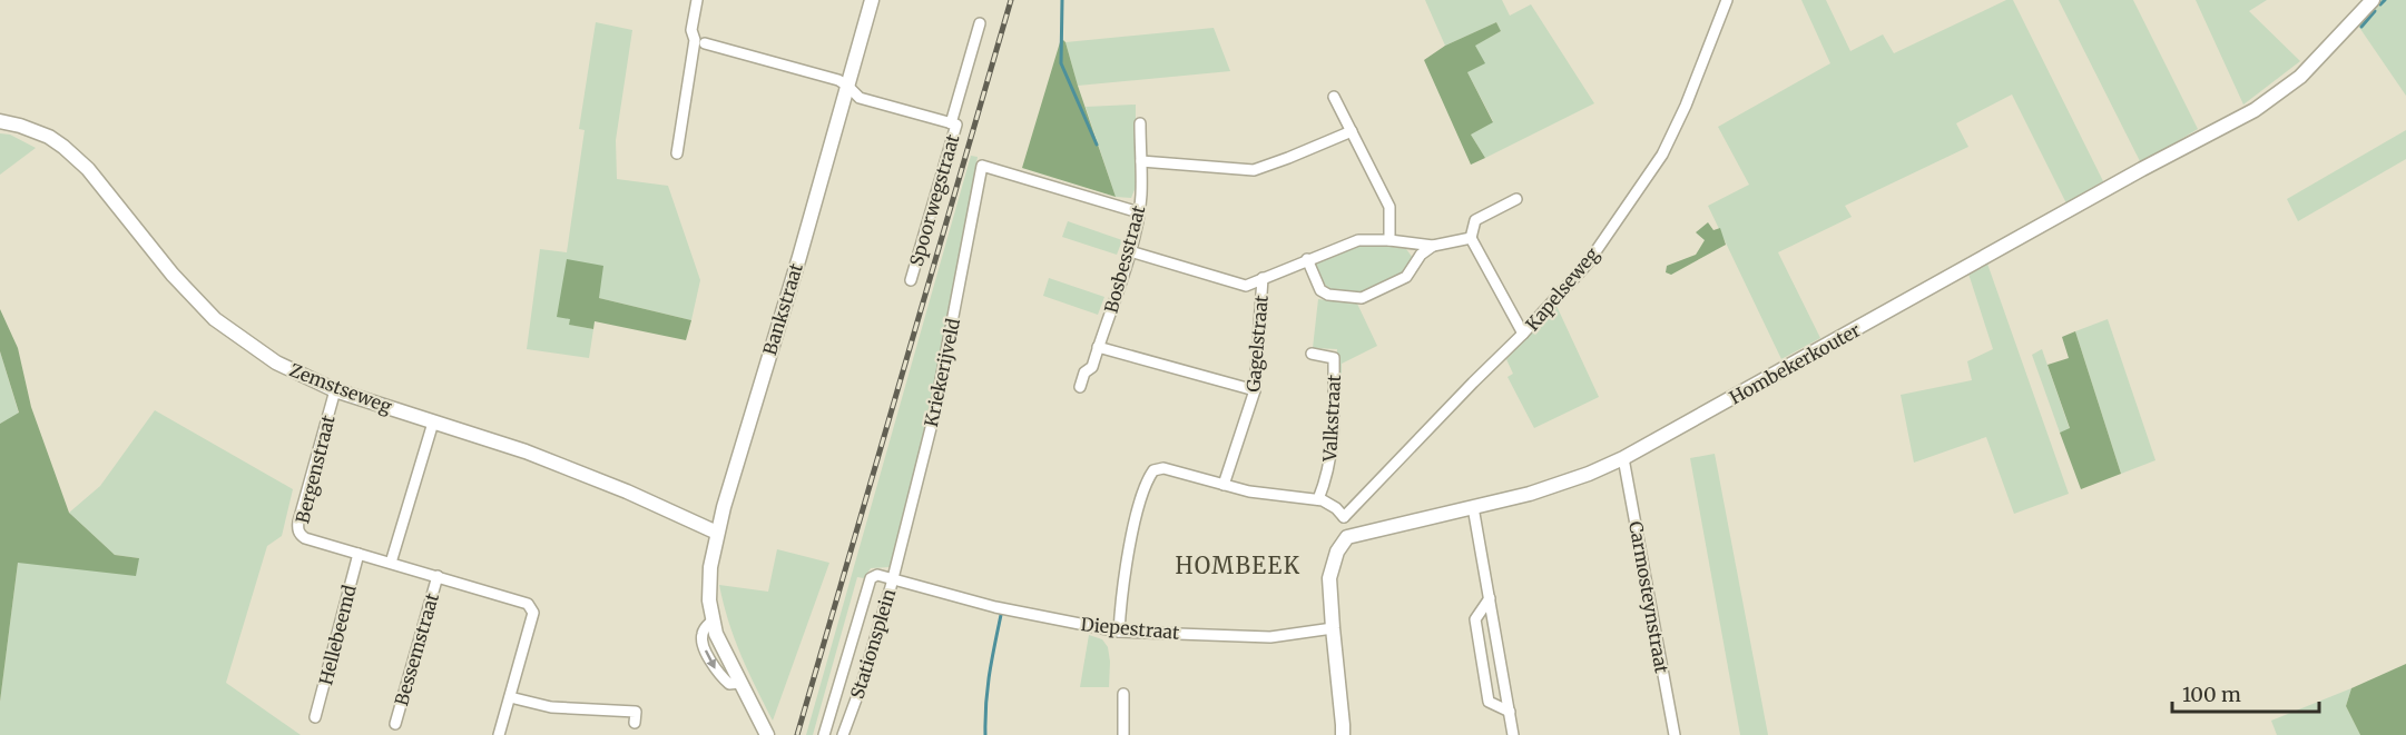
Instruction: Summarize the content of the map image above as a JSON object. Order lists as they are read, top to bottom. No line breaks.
{"streets":{"street":["Spoorwegstraat","Bosbesstraat","Kapelseweg","Bankstraat","Gagelstraat","Hombekerkouter","Kriekerijveld","Zemstseweg","Valkstraat","Bergenstraat","Carmosteynstraat","Diepestraat","Hellebeemd","Stationsplein","Bessemstraat"]},"crossings":[["Spoorwegstraat","Bankstraat"],["Bosbesstraat","Kriekerijveld"],["Bankstraat","Zemstseweg"],["Hombekerkouter","Carmosteynstraat"],["Kriekerijveld","Diepestraat"],["Kriekerijveld","Stationsplein"],["Zemstseweg","Bergenstraat"],["Bergenstraat","Hellebeemd"],["Bergenstraat","Bessemstraat"],["Diepestraat","Stationsplein"]],"districts":["HOMBEEK"],"scale_bar":"100 m"}
